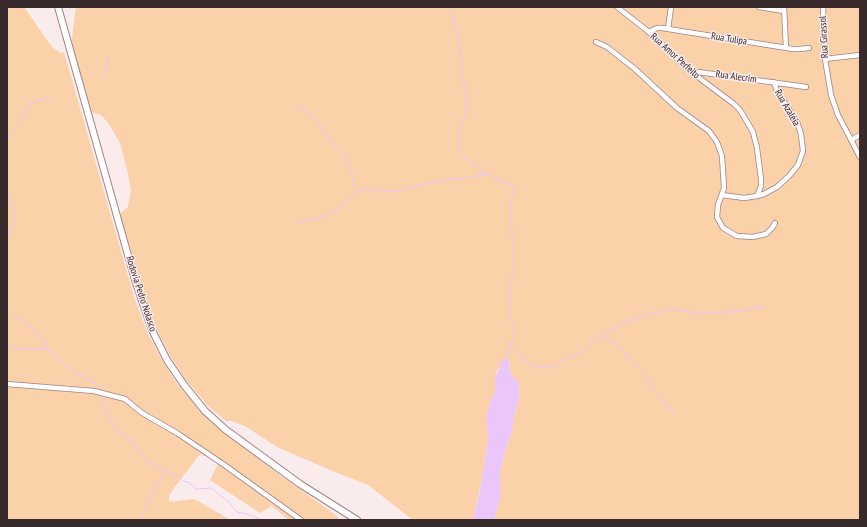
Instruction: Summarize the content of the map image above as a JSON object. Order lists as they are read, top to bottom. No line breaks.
{"streets":{"highway":["Rodovia Pedro Nolasco"],"street":["Rua Girassol","Rua Tulipa","Rua Amor Perfeito","Rua Alecrim","Rua Azaléia"]},"crossings":[["Rua Tulipa","Rua Amor Perfeito"],["Rua Amor Perfeito","Rua Alecrim"],["Rua Amor Perfeito","Rua Azaléia"],["Rua Alecrim","Rua Azaléia"]]}
